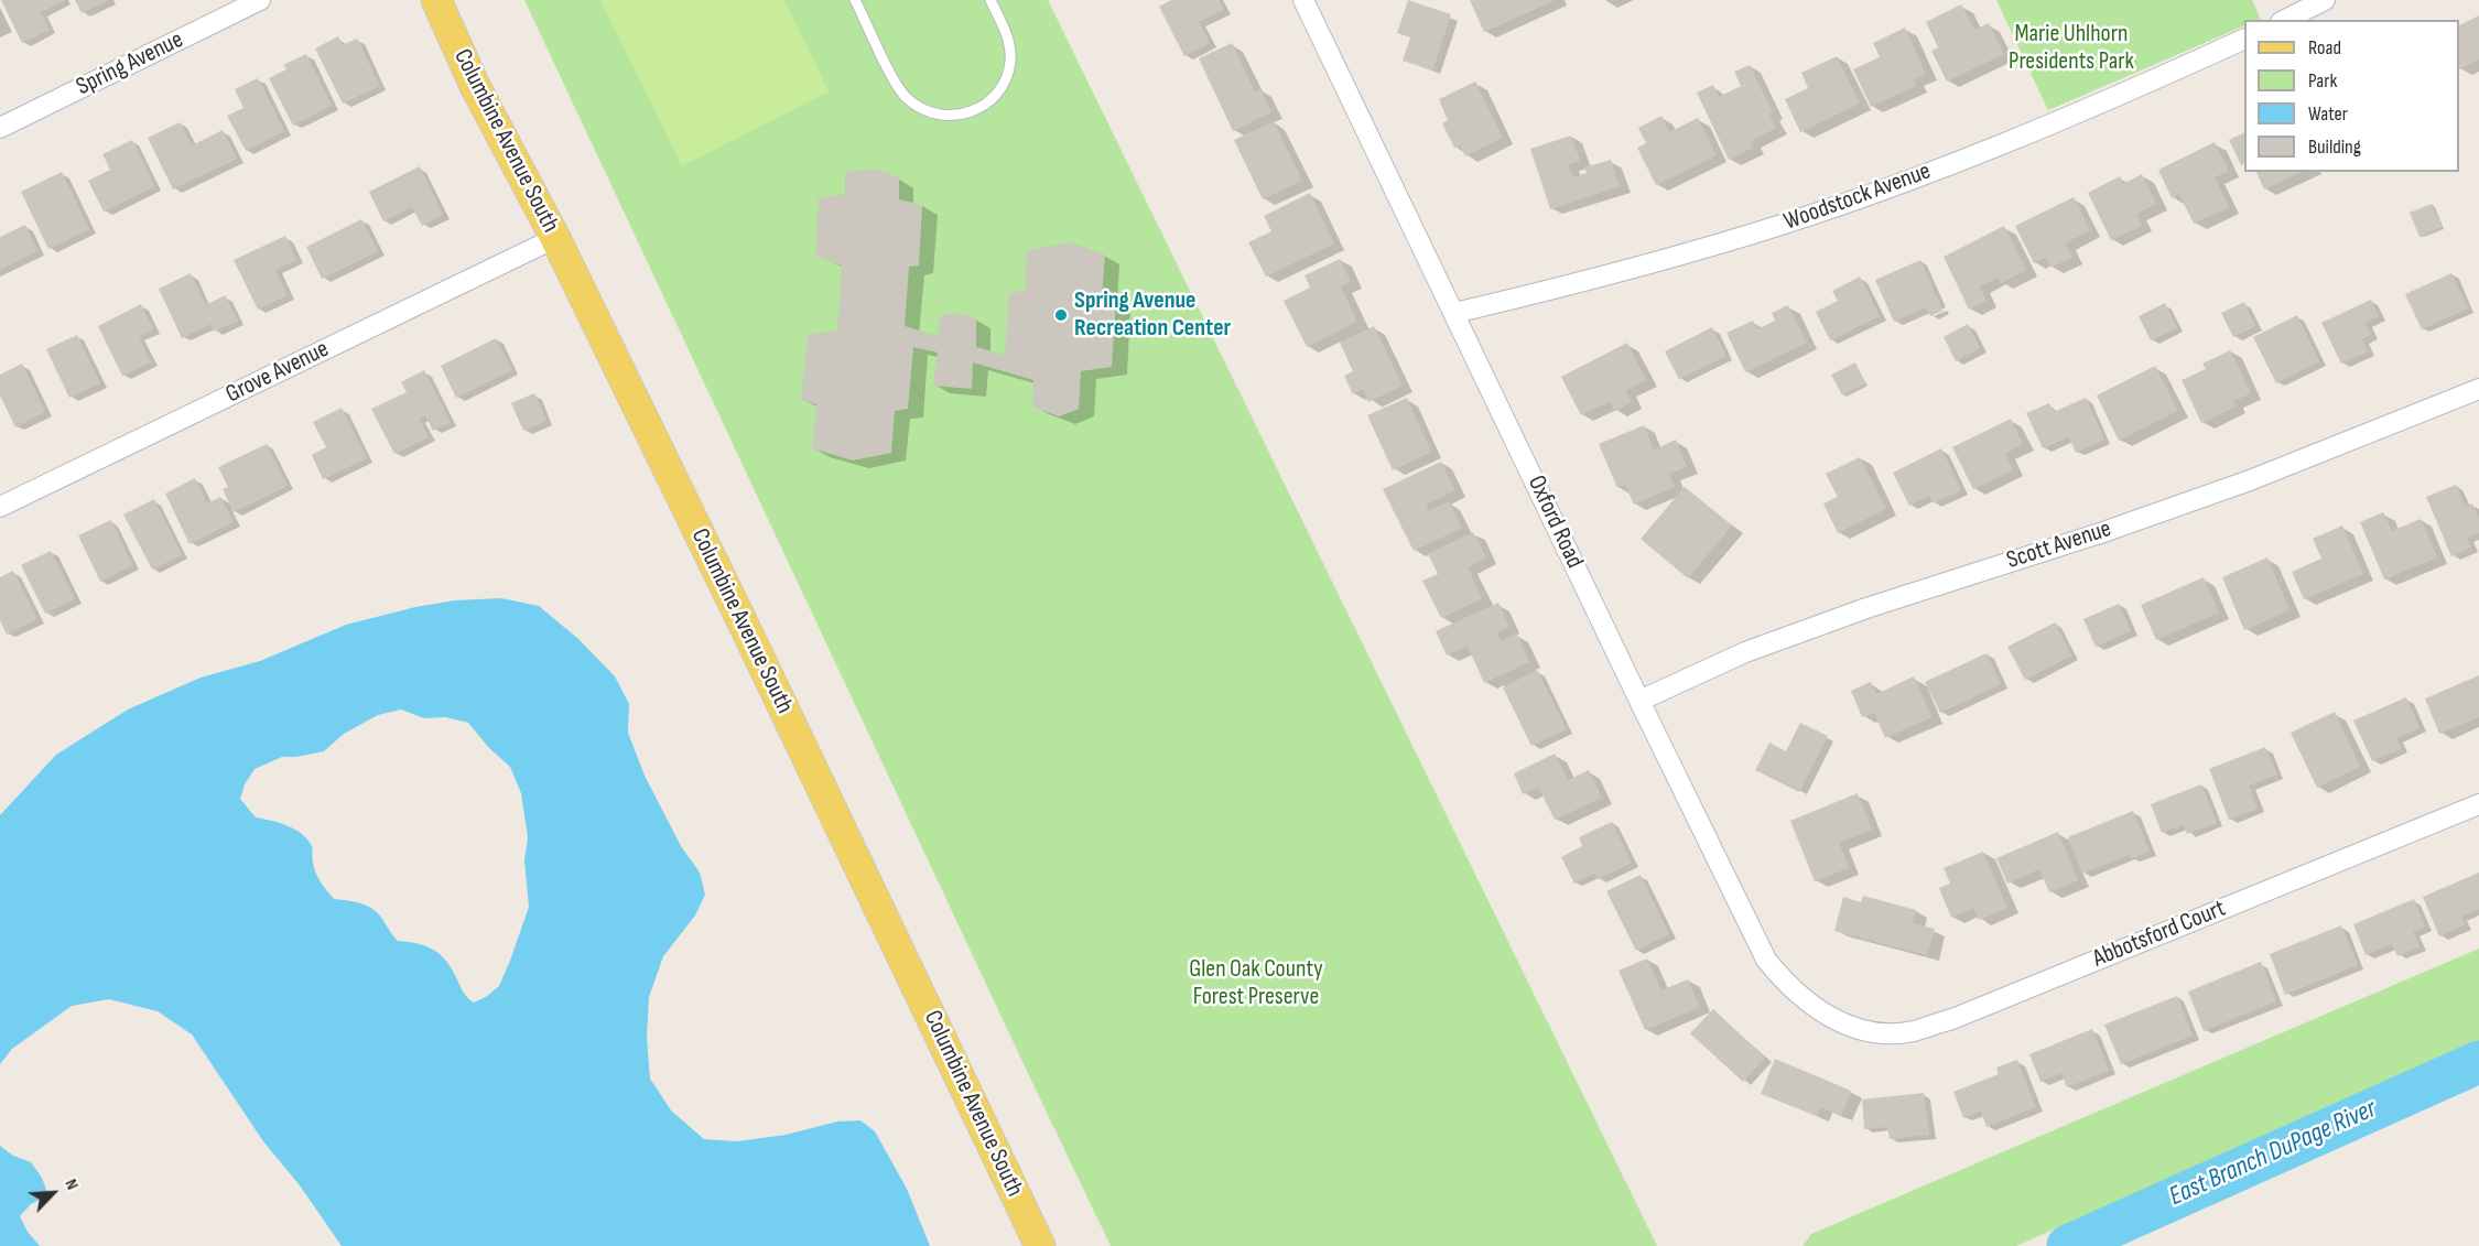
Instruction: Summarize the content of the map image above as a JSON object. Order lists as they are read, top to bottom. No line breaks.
{"streets":{"main road":["Columbine Avenue South"],"street":["Spring Avenue","Woodstock Avenue","Grove Avenue","Oxford Road","Scott Avenue","Abbotsford Court"]},"crossings":[["Columbine Avenue South","Grove Avenue"],["Woodstock Avenue","Oxford Road"],["Oxford Road","Scott Avenue"],["Oxford Road","Abbotsford Court"]],"water":["East Branch DuPage River"],"parks":["Marie Uhlhorn Presidents Park","Glen Oak County Forest Preserve"],"places":["Spring Avenue Recreation Center"],"legend":["Road","Park","Water","Building"],"north":"top right"}
